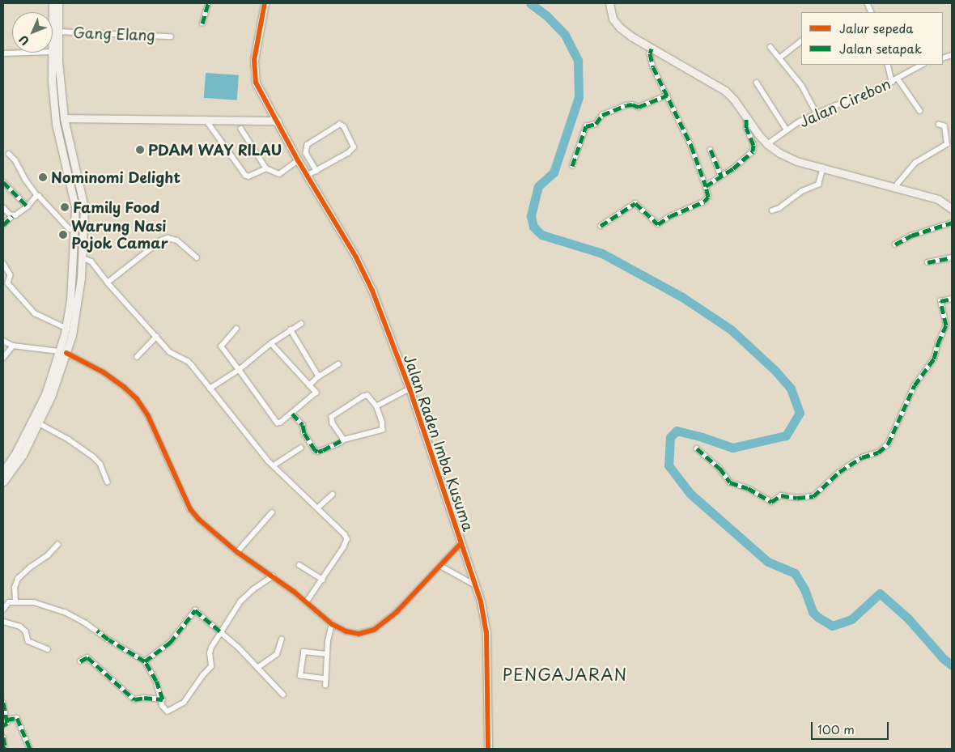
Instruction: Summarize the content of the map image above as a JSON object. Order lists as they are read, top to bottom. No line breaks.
{"streets":{"street":["Gang Elang","Jalan Cirebon","Jalan Raden Imba Kusuma"]},"districts":["PENGAJARAN"],"places":["PDAM WAY RILAU","Nominomi Delight","Family Food","Warung Nasi Pojok Camar"],"legend":["Jalur sepeda","Jalan setapak"],"scale_bar":"100 m","north":"bottom left"}
